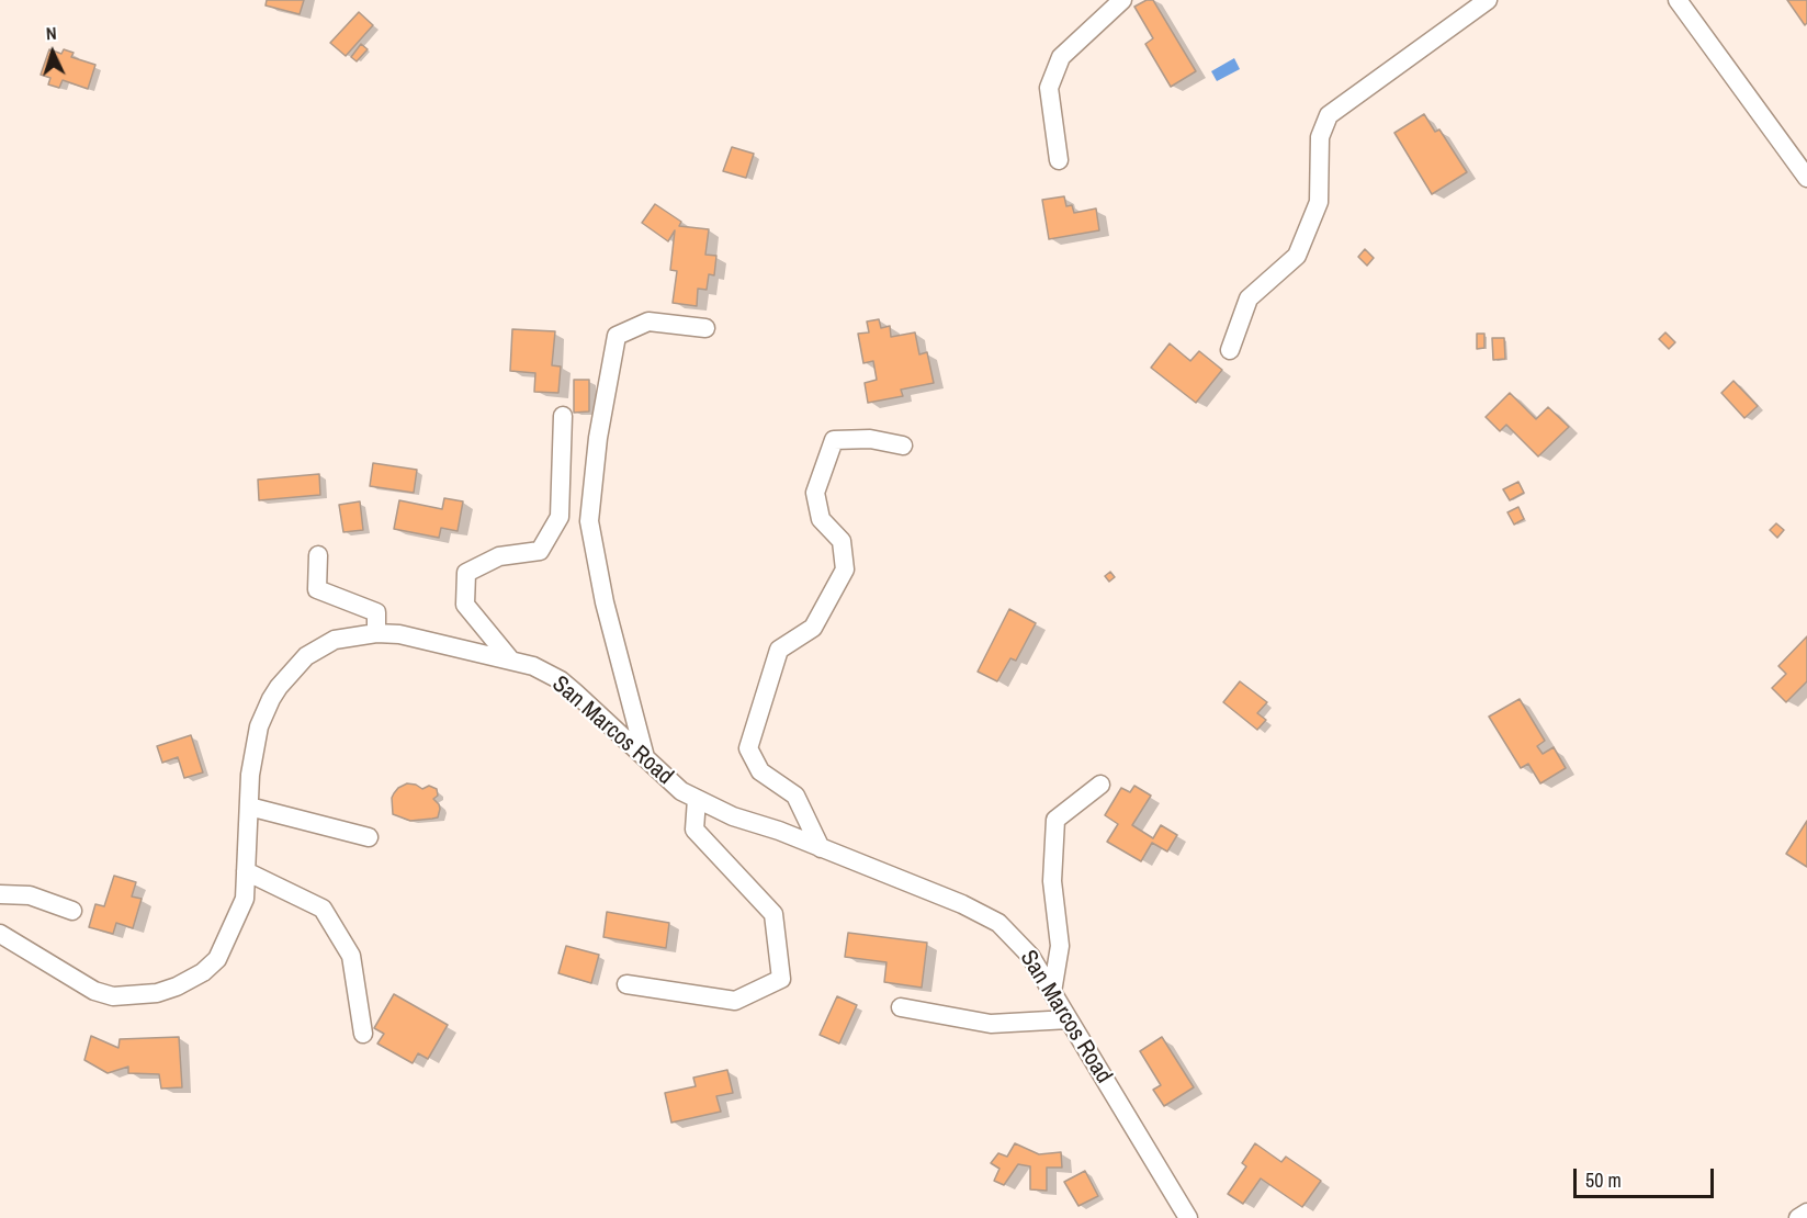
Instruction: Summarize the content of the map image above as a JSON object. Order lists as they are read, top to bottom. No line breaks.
{"streets":{"street":["San Marcos Road"]},"scale_bar":"50 m","north":"top"}
